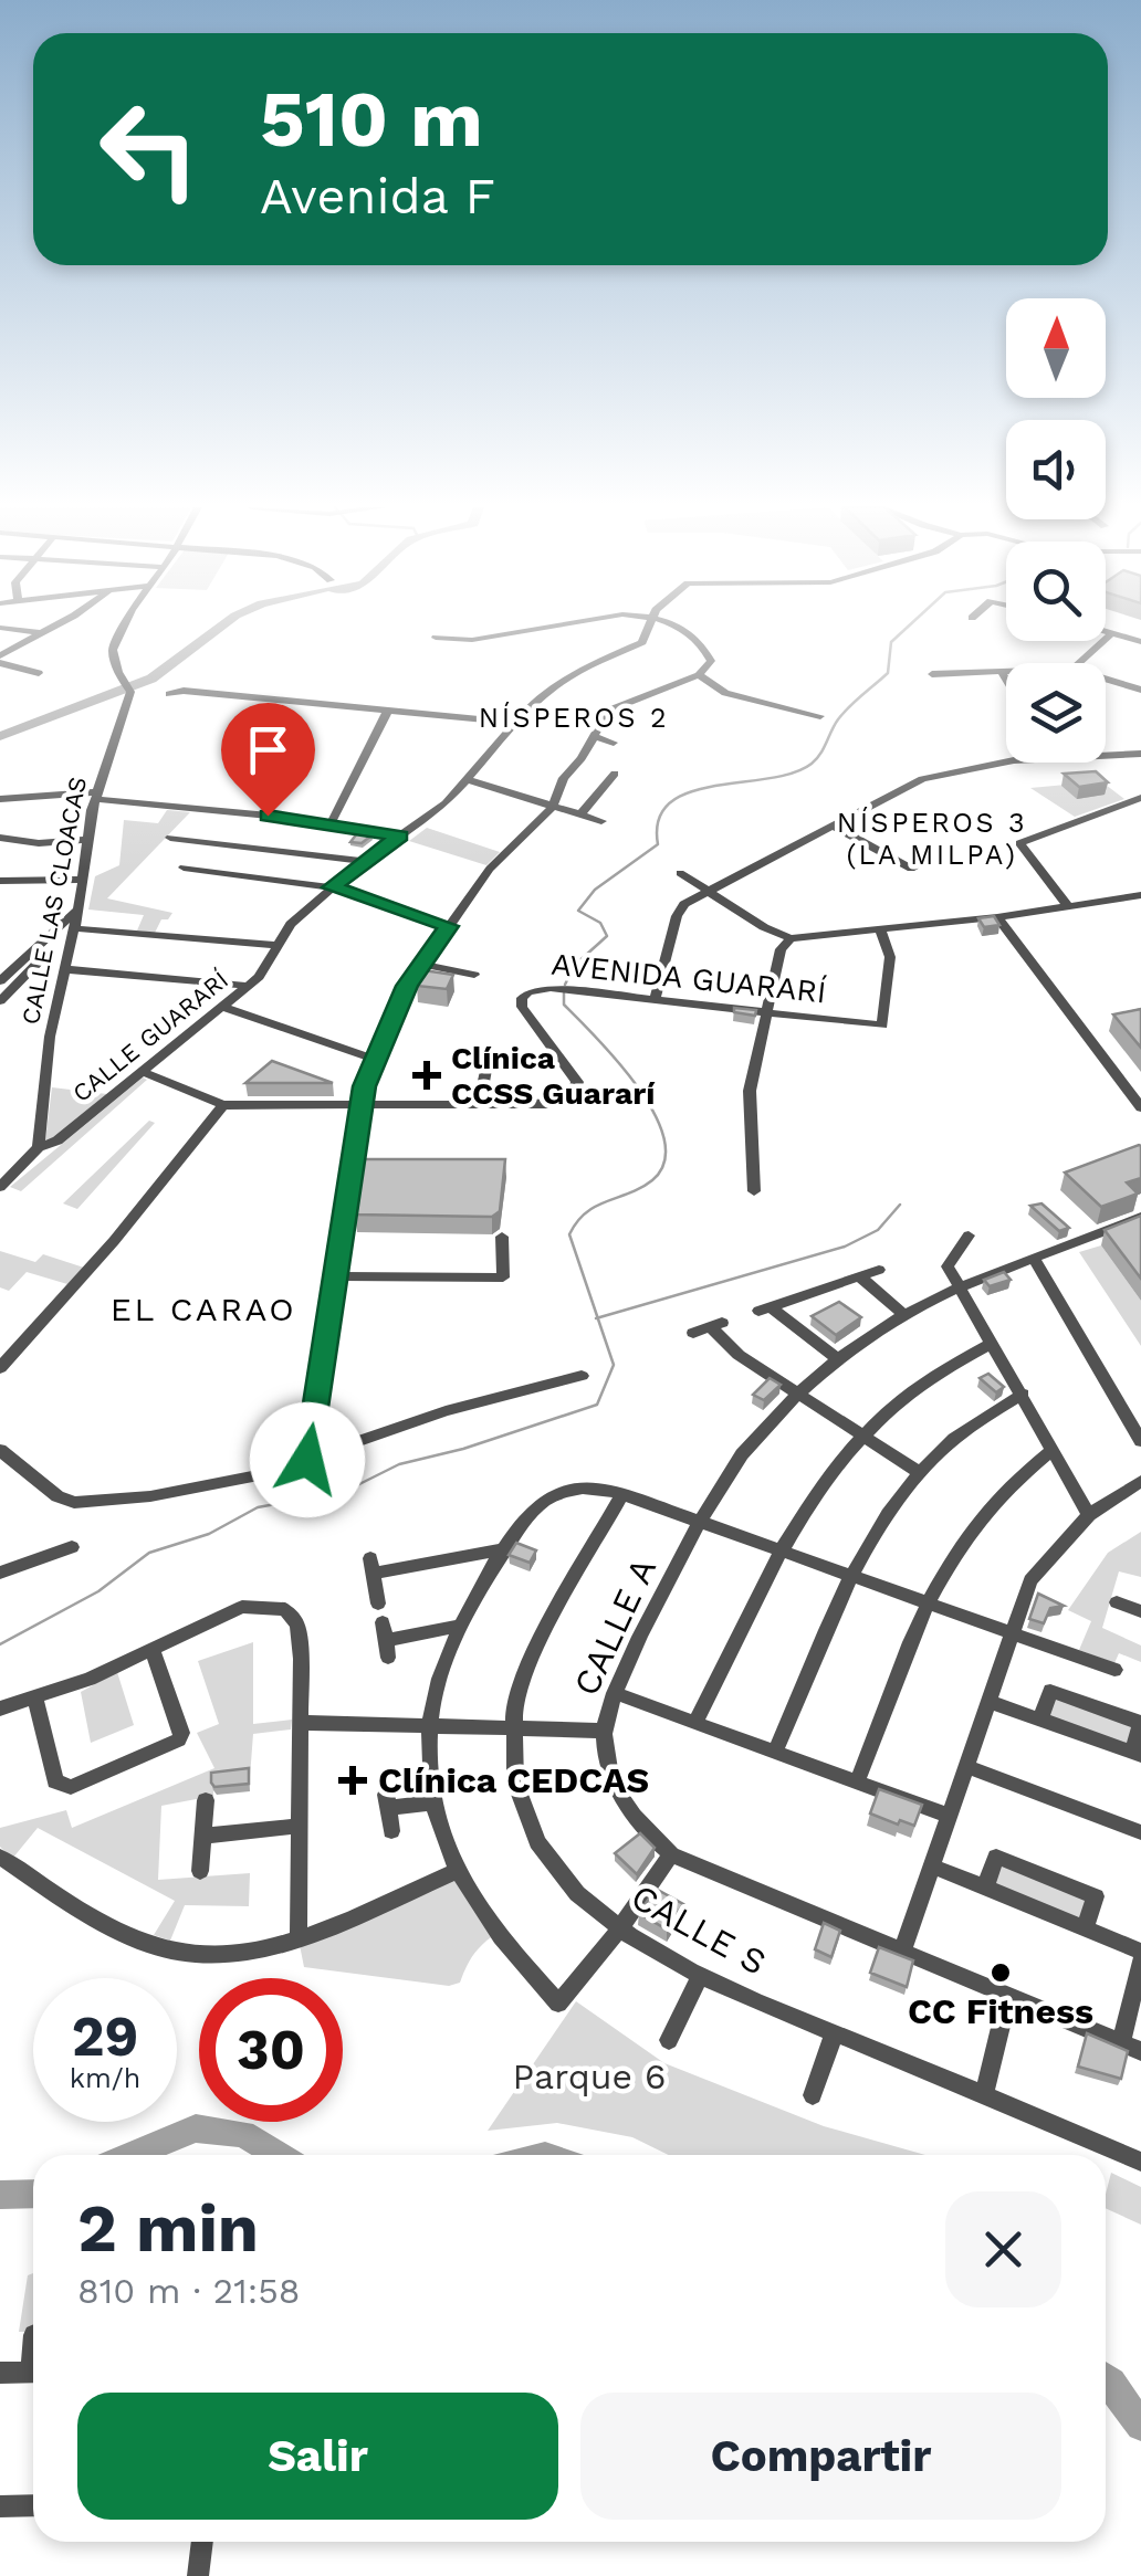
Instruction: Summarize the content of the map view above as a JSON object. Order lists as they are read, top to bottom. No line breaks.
{"streets":{"street":["CALLE LAS CLOACAS","AVENIDA GUARARÍ","CALLE GUARARÍ","CALLE A","CALLE S"]},"crossings":[["CALLE LAS CLOACAS","CALLE GUARARÍ"],["AVENIDA GUARARÍ","CALLE GUARARÍ"]],"districts":["NÍSPEROS 2","NÍSPEROS 3 (LA MILPA)","EL CARAO"],"parks":["Parque 6"],"places":{"health":["Clínica CCSS Guararí","Clínica CEDCAS"],"other":["CC Fitness"]},"north":"top","page":{"turn":["510 m","Avenida F"],"speed":"29 km/h","limit":"30","heading":["2 min","810 m · 21:58"],"buttons":["Salir","Compartir"]}}
